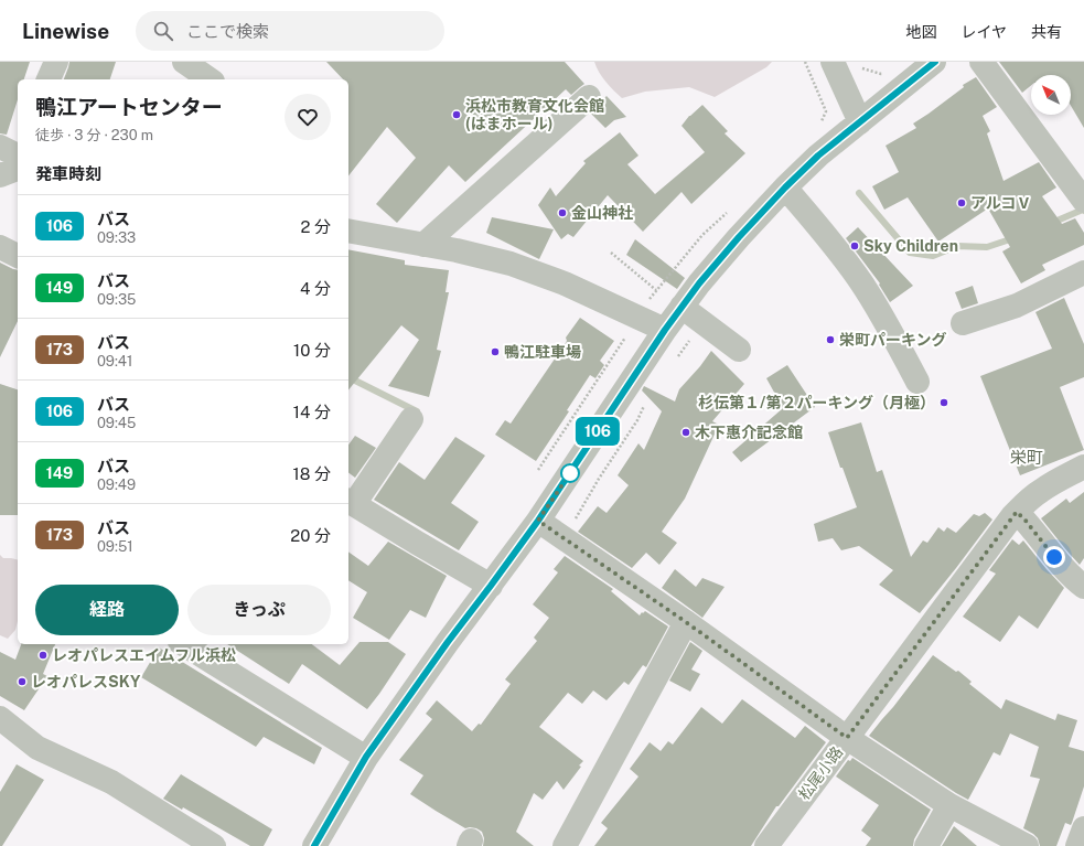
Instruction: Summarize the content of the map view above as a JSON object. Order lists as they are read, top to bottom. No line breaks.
{"streets":{"street":["松尾小路"]},"districts":["栄町"],"places":["浜松市教育文化会館 (はまホール)","アルコⅤ","金山神社","Sky Children","栄町パーキング","鴨江駐車場","杉伝第１/第２パーキング（月極）","木下惠介記念館","レオパレスエイムフル浜松","レオパレスSKY"],"lines":["bus line 106"],"north":"top left","page":{"header":"Linewise","search":"ここで検索","nav":["地図","レイヤ","共有"],"on_map":"106","heading":[["鴨江アートセンター","徒歩 · 3 分 · 230 m"],"発車時刻"],"list":[{"mark":"106","name":"バス","note":"09:33","value":"2 分"},{"mark":"149","name":"バス","note":"09:35","value":"4 分"},{"mark":"173","name":"バス","note":"09:41","value":"10 分"},{"mark":"106","name":"バス","note":"09:45","value":"14 分"},{"mark":"149","name":"バス","note":"09:49","value":"18 分"},{"mark":"173","name":"バス","note":"09:51","value":"20 分"}],"buttons":["経路","きっぷ"]}}
